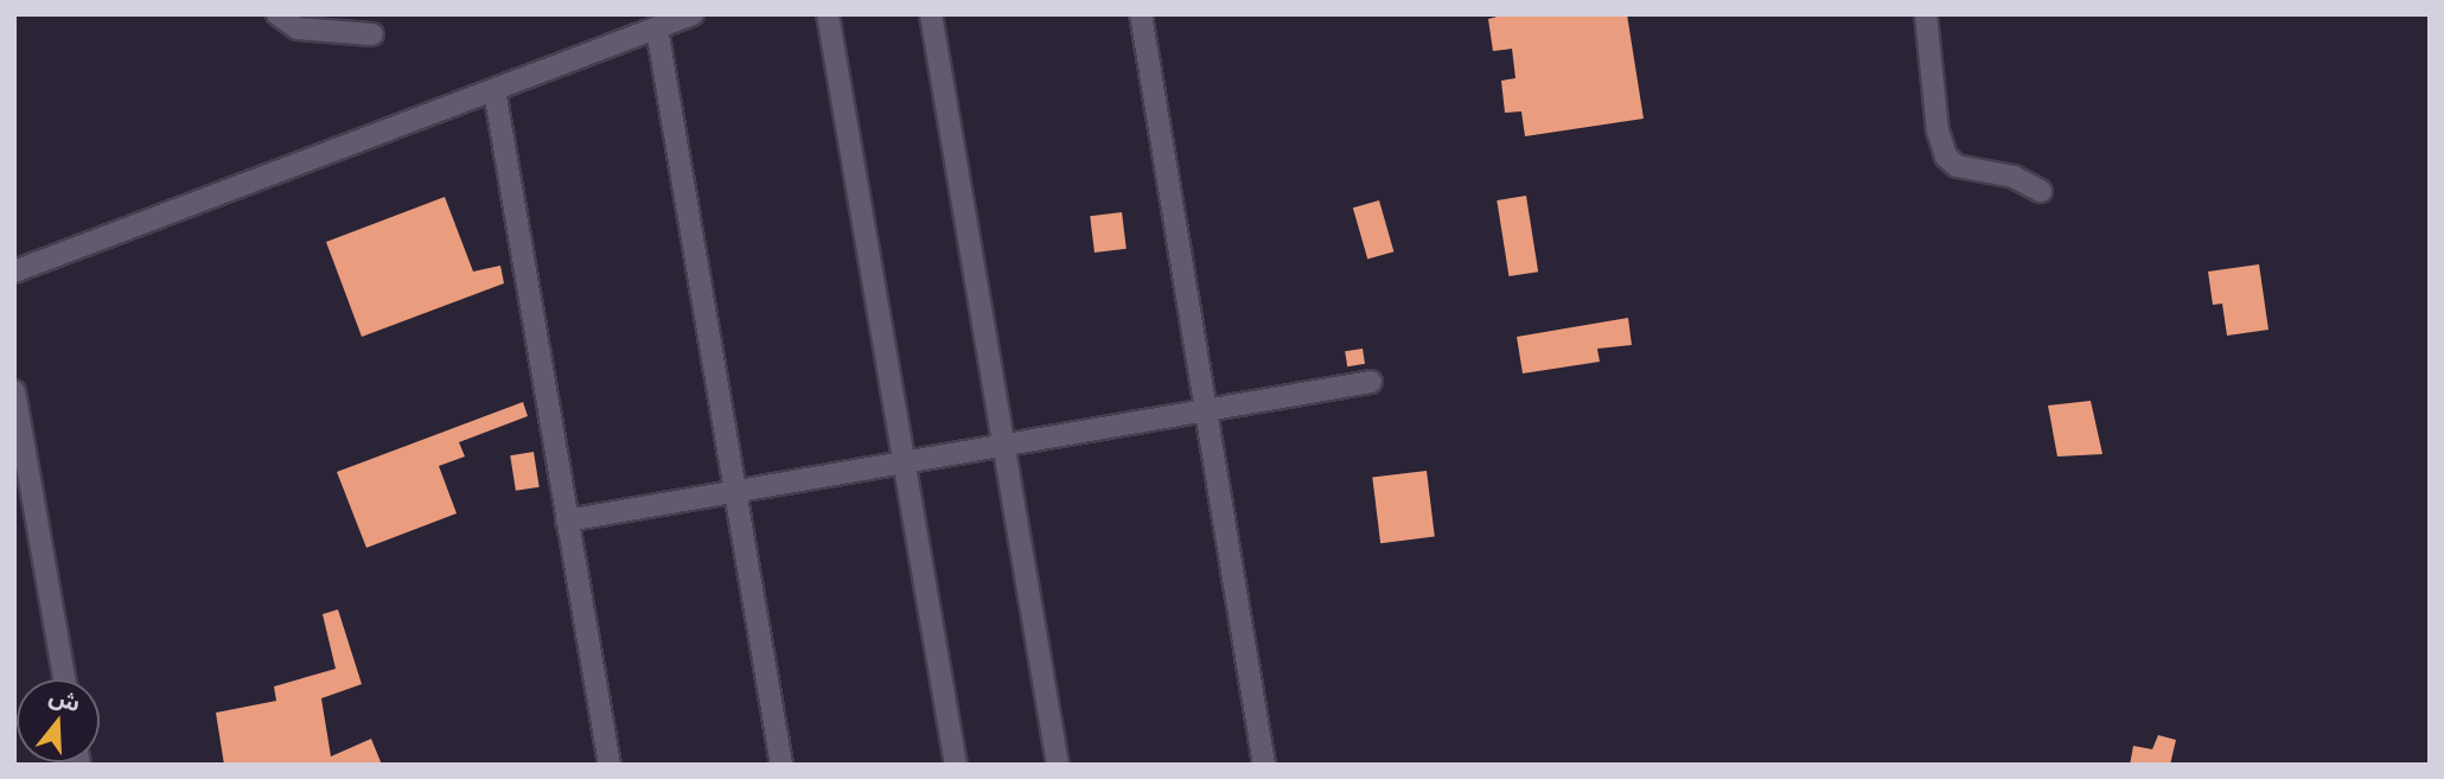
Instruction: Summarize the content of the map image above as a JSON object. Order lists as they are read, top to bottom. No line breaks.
{"north":"top"}
